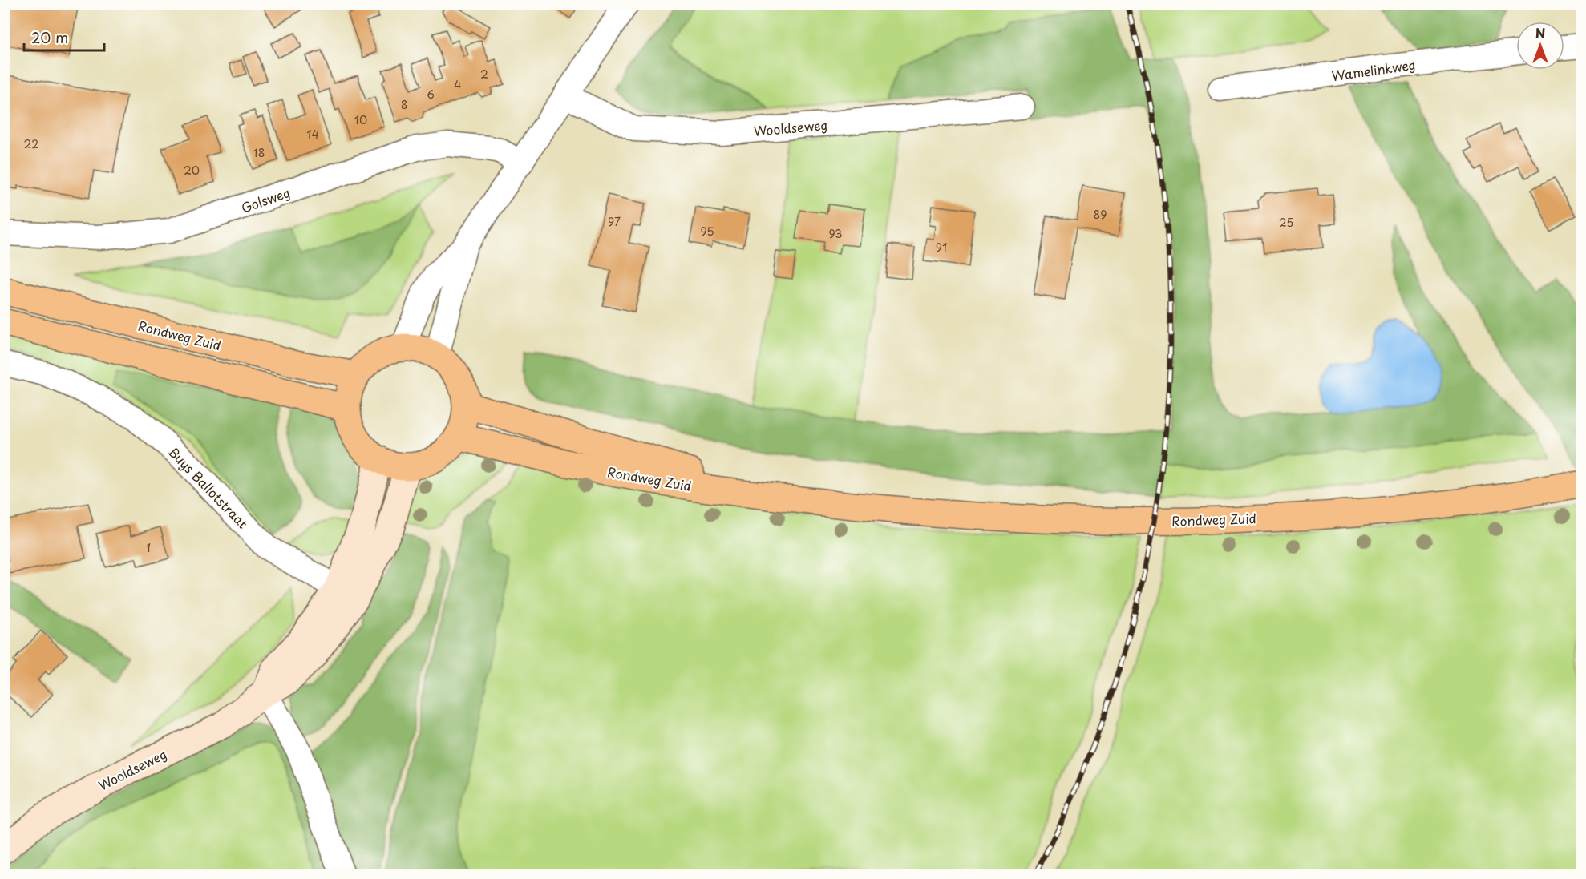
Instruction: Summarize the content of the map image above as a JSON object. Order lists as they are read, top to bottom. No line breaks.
{"streets":{"main road":["Wooldseweg","Rondweg Zuid"],"street":["Wamelinkweg","Golsweg","Buys Ballotstraat"]},"house_numbers":["2","4","6","8","10","14","22","18","20","89","97","25","95","93","91","1"],"scale_bar":"20 m","north":"top"}
